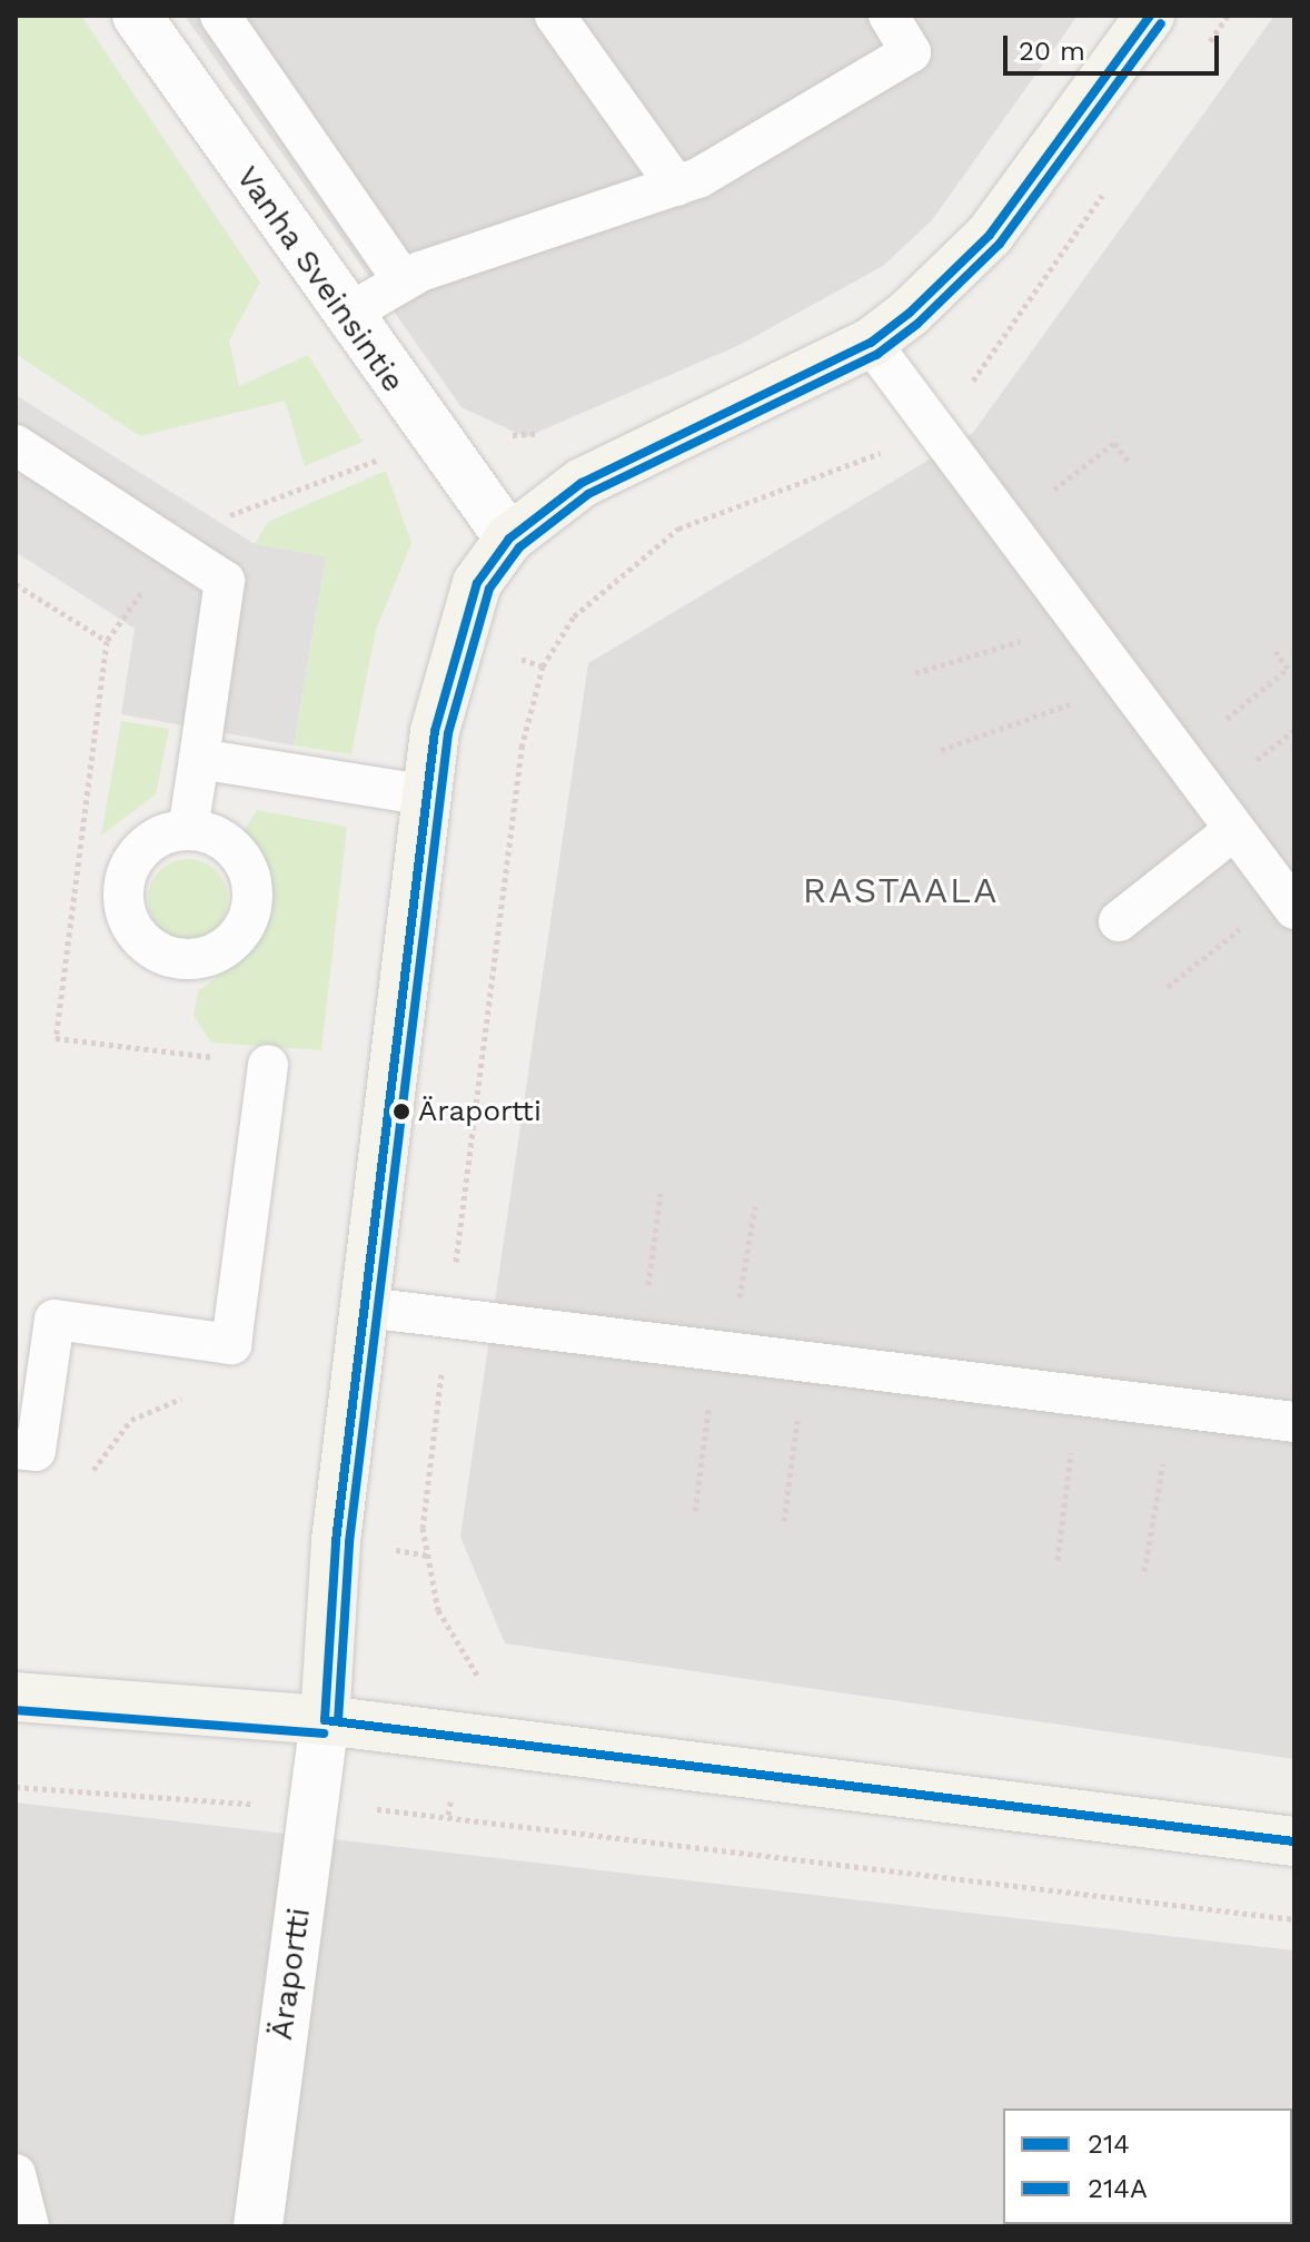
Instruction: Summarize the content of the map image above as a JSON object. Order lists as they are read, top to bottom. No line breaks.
{"streets":{"street":["Vanha Sveinsintie","Äraportti"]},"districts":["RASTAALA"],"places":["Äraportti"],"lines":["transit line 214","transit line 214A"],"legend":["214","214A"],"scale_bar":"20 m"}
